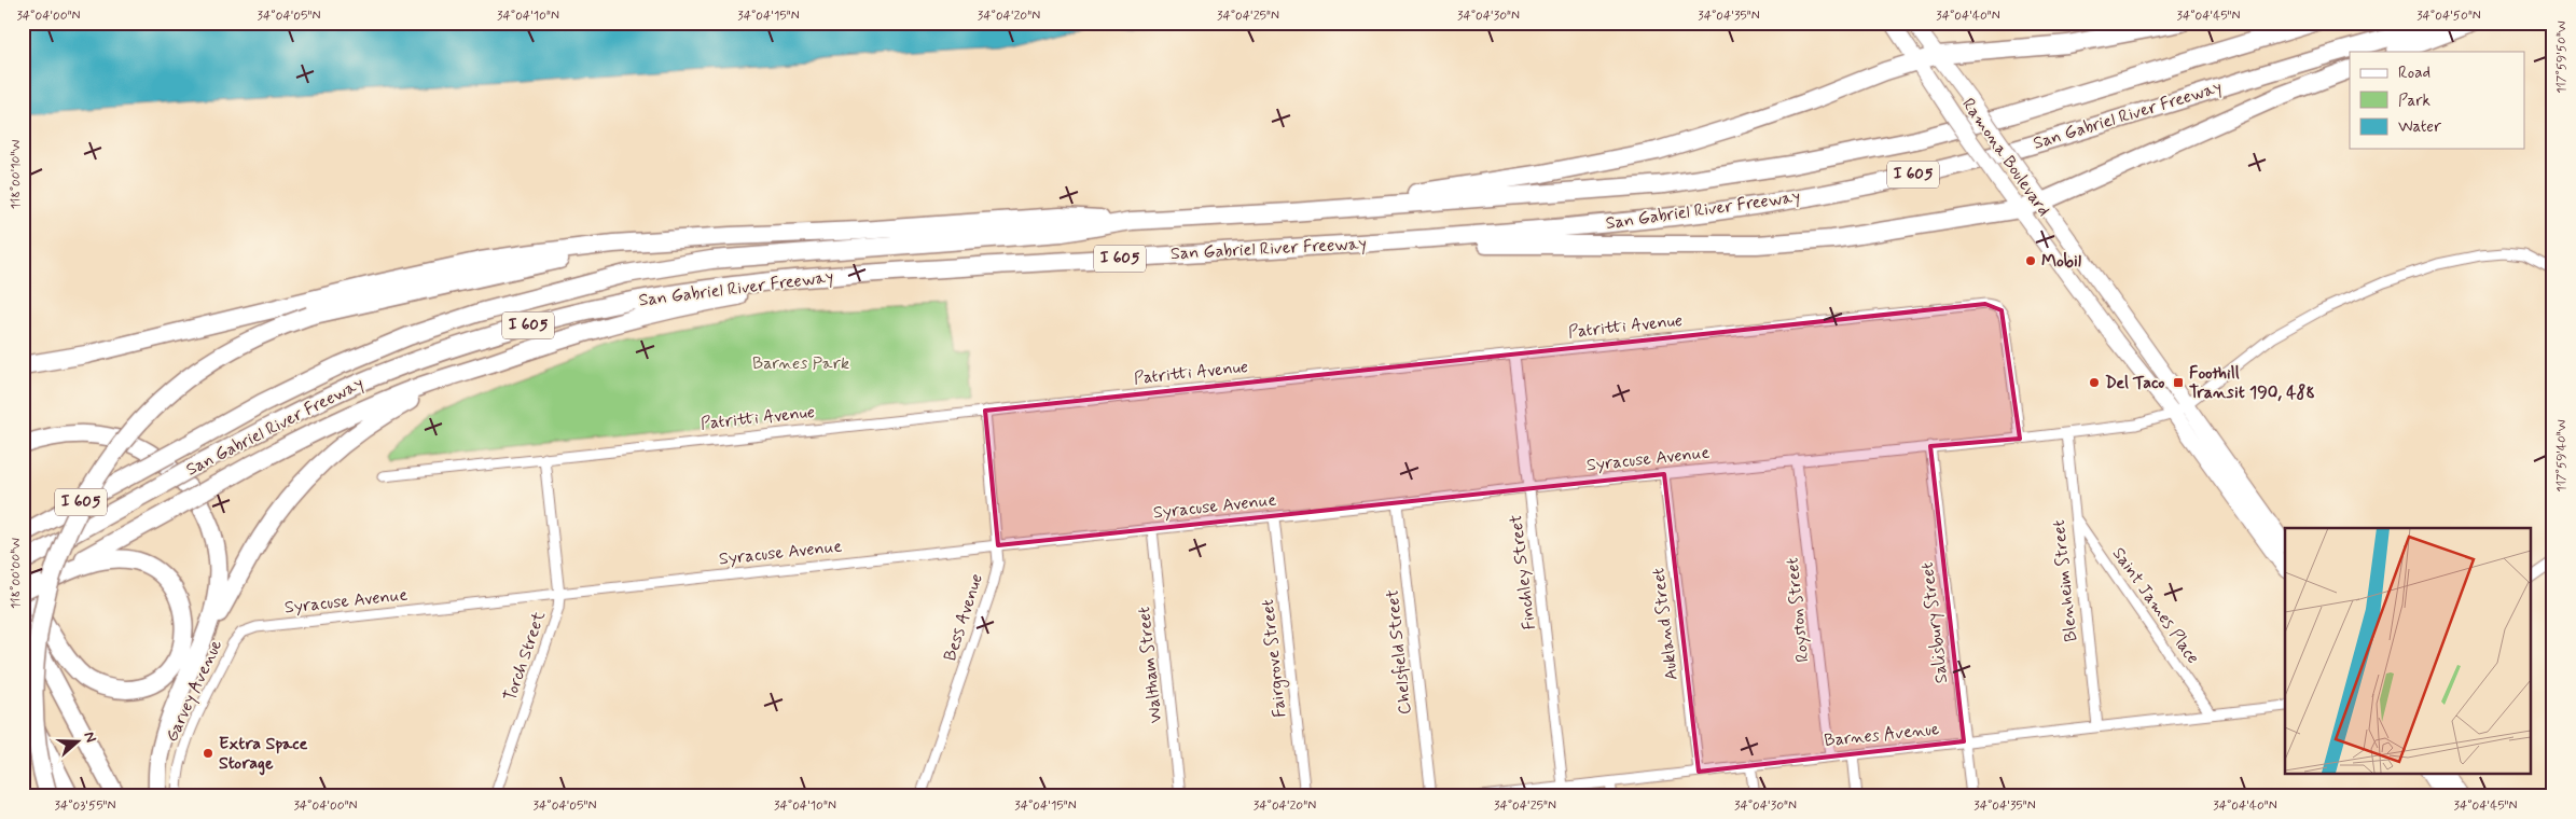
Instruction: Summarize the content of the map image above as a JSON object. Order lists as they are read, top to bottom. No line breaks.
{"streets":{"highway":["San Gabriel River Freeway","I 605"],"main road":["Ramona Boulevard"],"street":["Patritti Avenue","Syracuse Avenue","Finchley Street","Blenheim Street","Saint James Place","Royston Street","Bess Avenue","Salisbury Street","Aukland Street","Chelsfield Street","Torch Street","Fairgrove Street","Waltham Street","Garvey Avenue","Barnes Avenue"]},"crossings":[["Ramona Boulevard","Syracuse Avenue"],["Patritti Avenue","Syracuse Avenue"],["Patritti Avenue","Finchley Street"],["Patritti Avenue","Bess Avenue"],["Patritti Avenue","Torch Street"],["Syracuse Avenue","Finchley Street"],["Syracuse Avenue","Blenheim Street"],["Syracuse Avenue","Royston Street"],["Syracuse Avenue","Bess Avenue"],["Syracuse Avenue","Salisbury Street"],["Syracuse Avenue","Aukland Street"],["Syracuse Avenue","Chelsfield Street"],["Syracuse Avenue","Torch Street"],["Syracuse Avenue","Fairgrove Street"],["Syracuse Avenue","Waltham Street"],["Syracuse Avenue","Garvey Avenue"],["Finchley Street","Barnes Avenue"],["Blenheim Street","Saint James Place"],["Blenheim Street","Barnes Avenue"],["Saint James Place","Barnes Avenue"],["Royston Street","Barnes Avenue"],["Salisbury Street","Barnes Avenue"],["Aukland Street","Barnes Avenue"]],"parks":["Barnes Park"],"places":{"other":["Mobil","Del Taco","Extra Space Storage"],"transit":["Foothill Transit 190, 488"]},"legend":["Road","Park","Water"],"north":"right","coordinates":["34°04'00\"N","34°04'05\"N","34°04'10\"N","34°04'15\"N","34°04'20\"N","34°04'25\"N","34°04'30\"N","34°04'35\"N","34°04'40\"N","34°04'45\"N","34°04'50\"N","117°59'50\"W","118°00'10\"W","117°59'40\"W","118°00'00\"W","34°03'55\"N"]}
